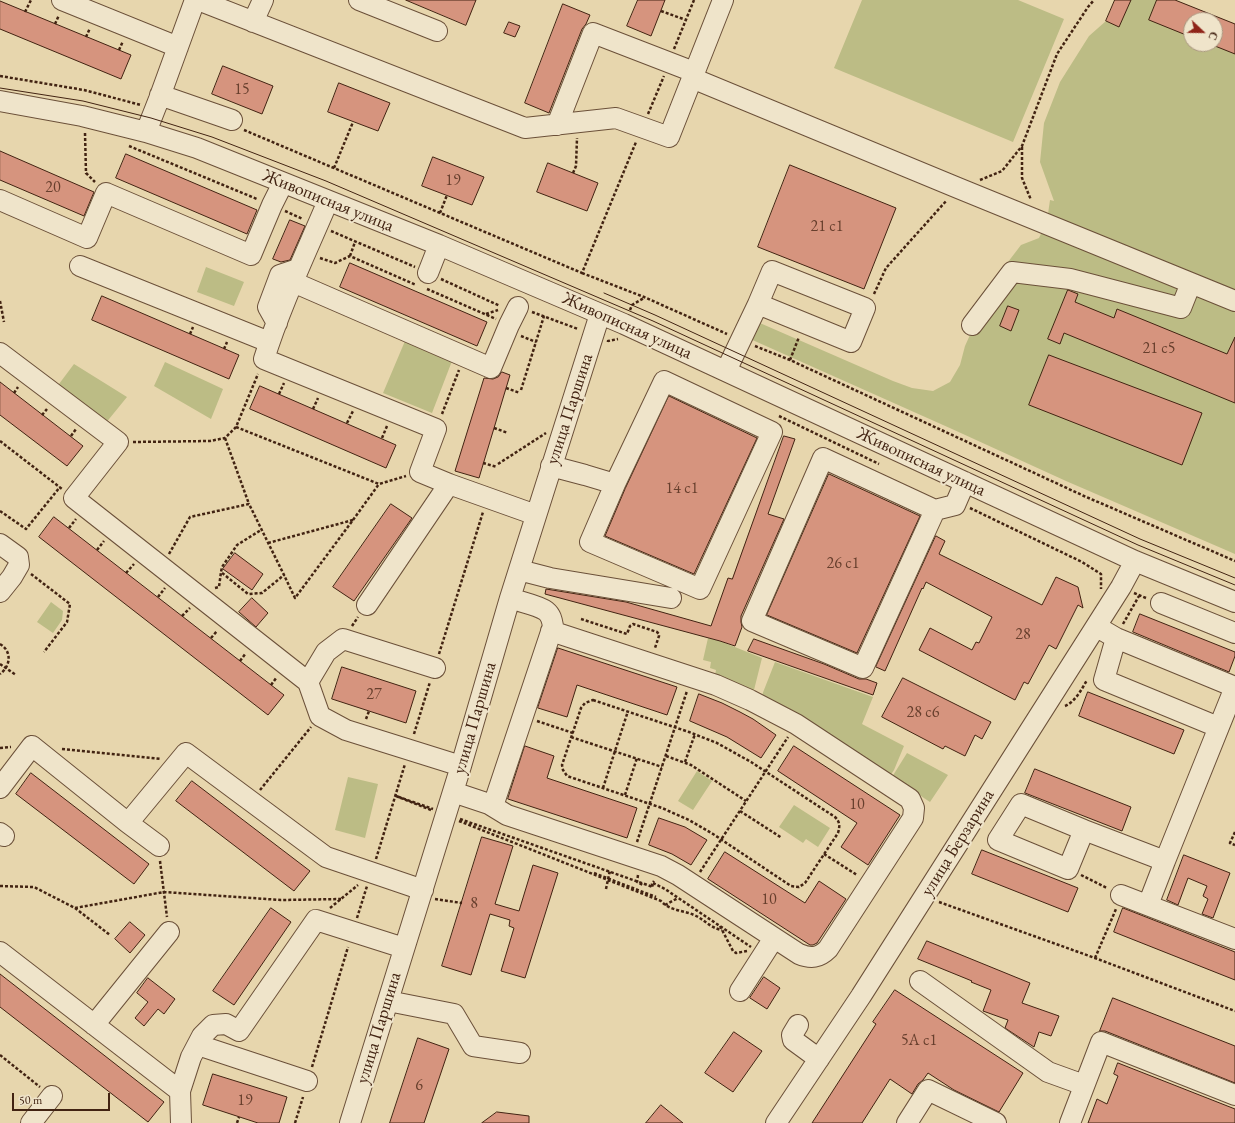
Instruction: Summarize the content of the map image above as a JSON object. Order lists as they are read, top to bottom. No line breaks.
{"streets":{"street":["Живописная улица","улица Паршина","улица Берзарина"]},"crossings":[["Живописная улица","улица Паршина"],["Живописная улица","улица Берзарина"]],"house_numbers":["15","19","20","21 с1","21 с5","14 с1","26 с1","28","27","28 с6","10","10","8","5А с1","6","19"],"scale_bar":"50 m","north":"right"}
